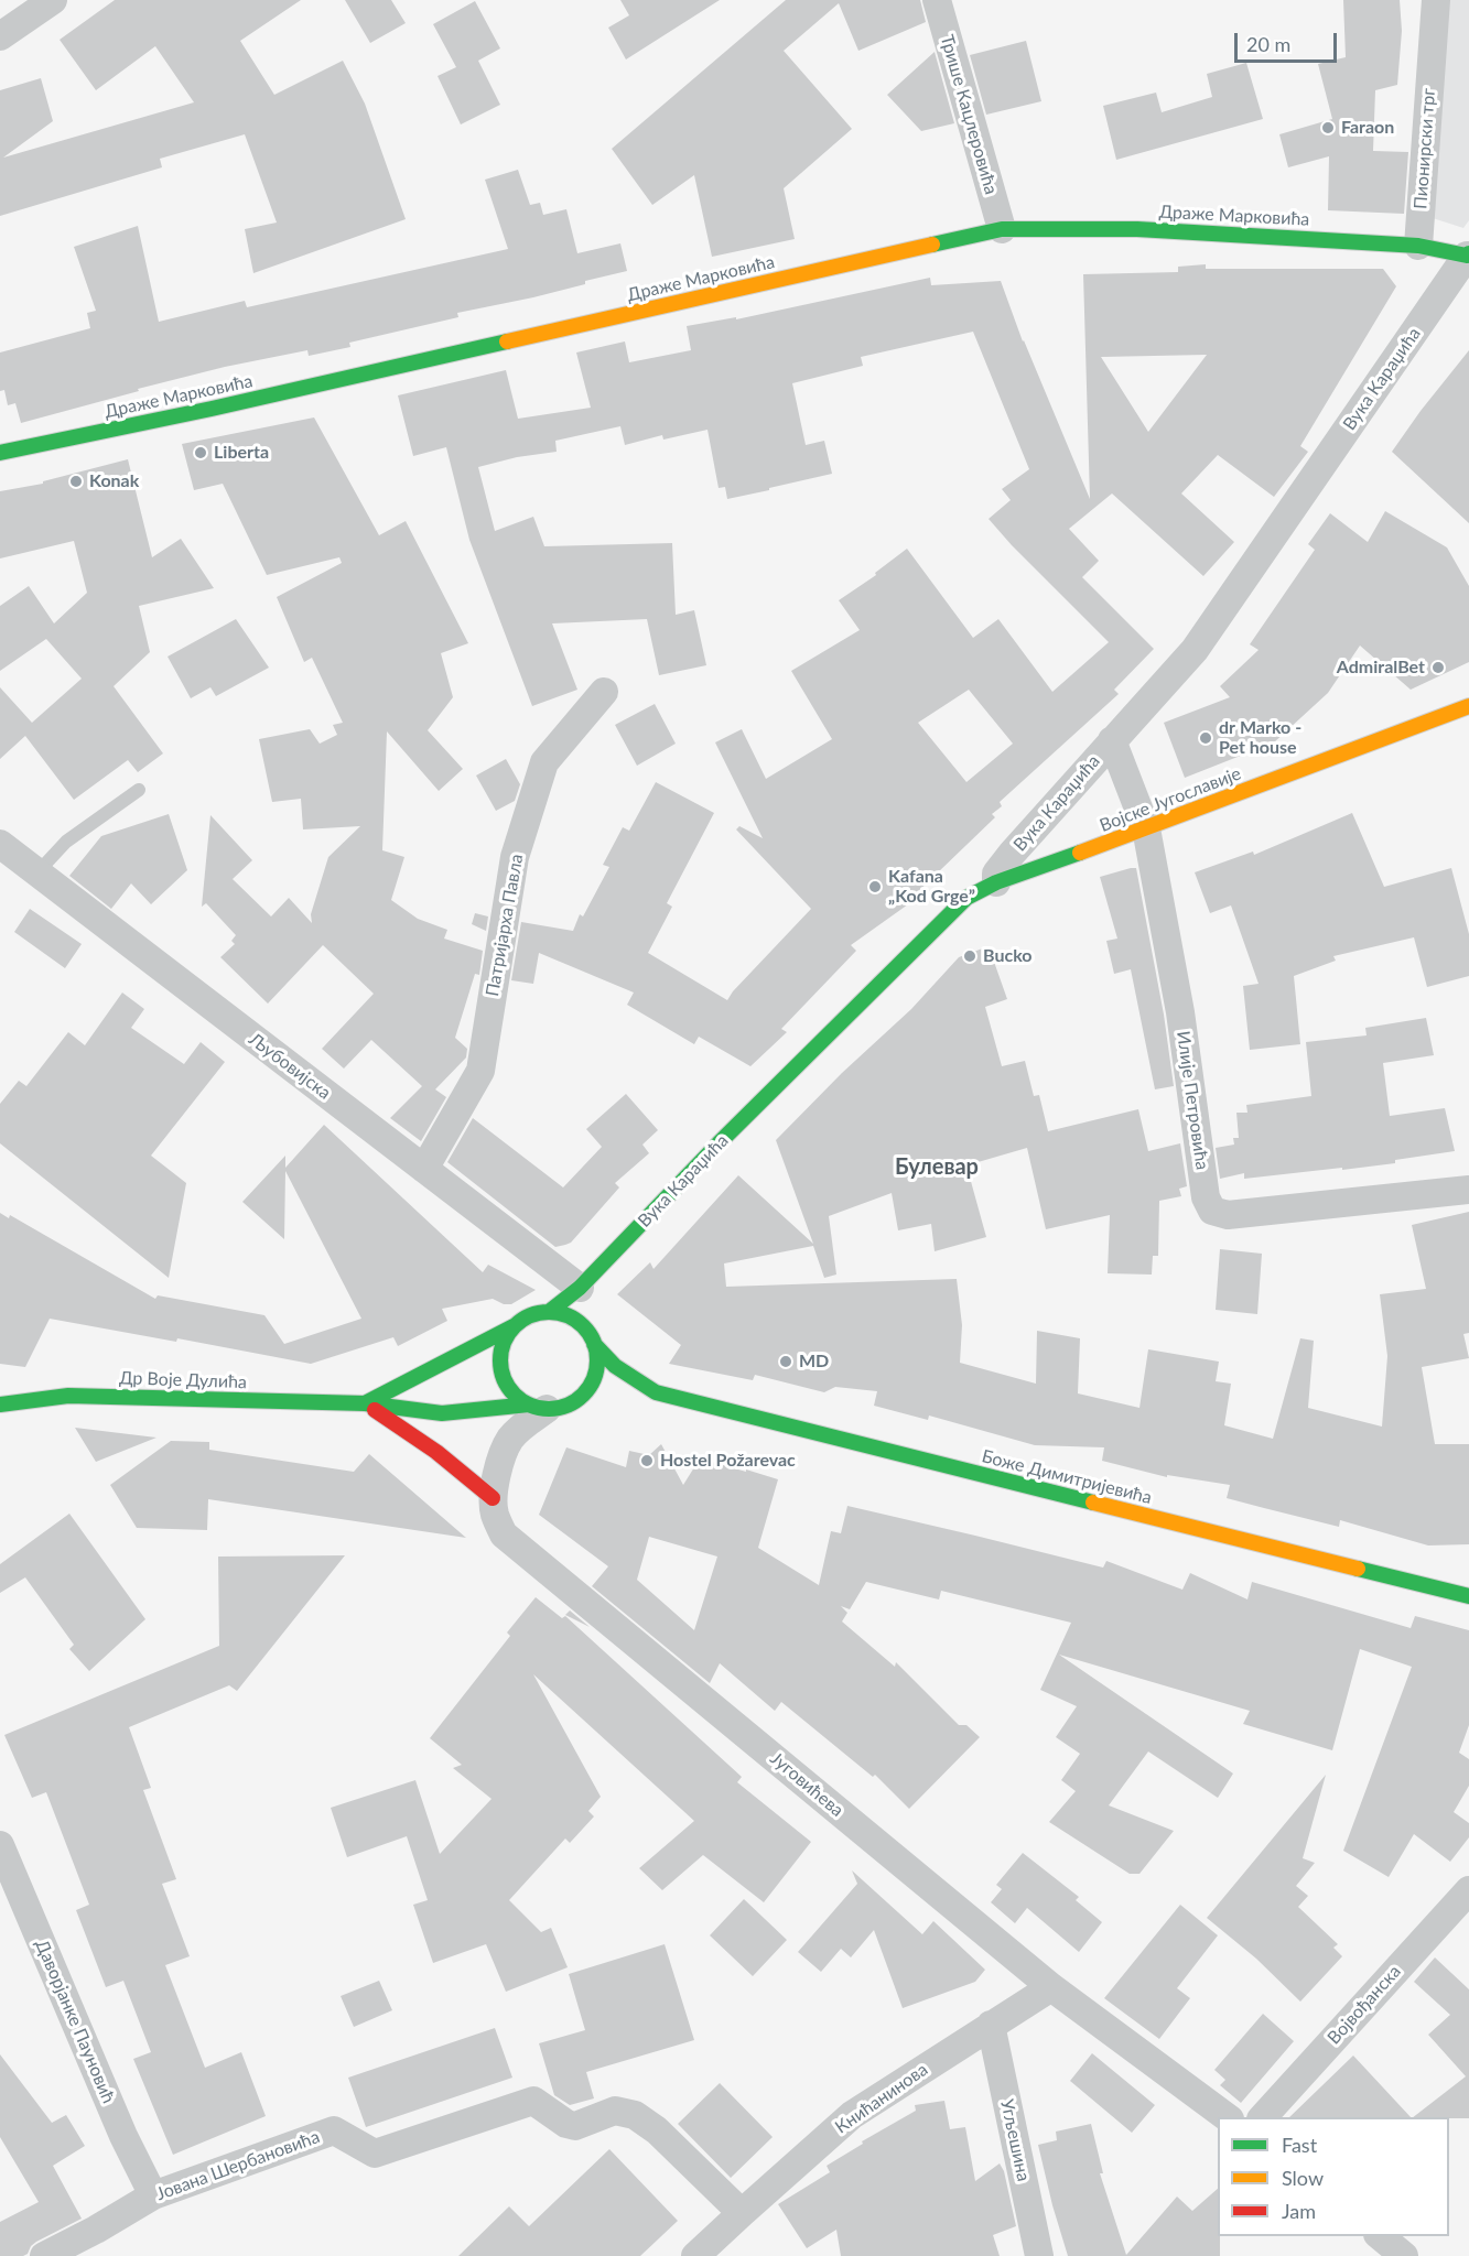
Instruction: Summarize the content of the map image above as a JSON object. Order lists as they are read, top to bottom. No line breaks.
{"streets":{"main road":["Драже Марковића","Вука Караџића","Војске Југославије","Др Воје Дулића","Боже Димитријевића"],"street":["Трише Кацлеровића","Пионирски трг","Патријарха Павла","Љубовијска","Илије Петровића","Југовићева","Војвођанска","Даворјанке Пауновић","Книћанинова","Угљешина","Јована Шербановића"]},"crossings":[["Трише Кацлеровића","Драже Марковића"],["Пионирски трг","Драже Марковића"],["Вука Караџића","Војске Југославије"],["Вука Караџића","Љубовијска"],["Вука Караџића","Илије Петровића"],["Вука Караџића","Др Воје Дулића"],["Вука Караџића","Боже Димитријевића"],["Вука Караџића","Југовићева"],["Војске Југославије","Илије Петровића"],["Патријарха Павла","Љубовијска"],["Др Воје Дулића","Боже Димитријевића"],["Др Воје Дулића","Југовићева"],["Боже Димитријевића","Југовићева"],["Југовићева","Книћанинова"],["Даворјанке Пауновић","Јована Шербановића"],["Книћанинова","Угљешина"],["Книћанинова","Јована Шербановића"]],"districts":["Булевар"],"places":["Faraon","Liberta","Konak","AdmiralBet","dr Marko - Pet house","Kafana „Kod Grge”","Bucko","MD","Hostel Požarevac"],"legend":["Fast","Slow","Jam"],"scale_bar":"20 m"}
